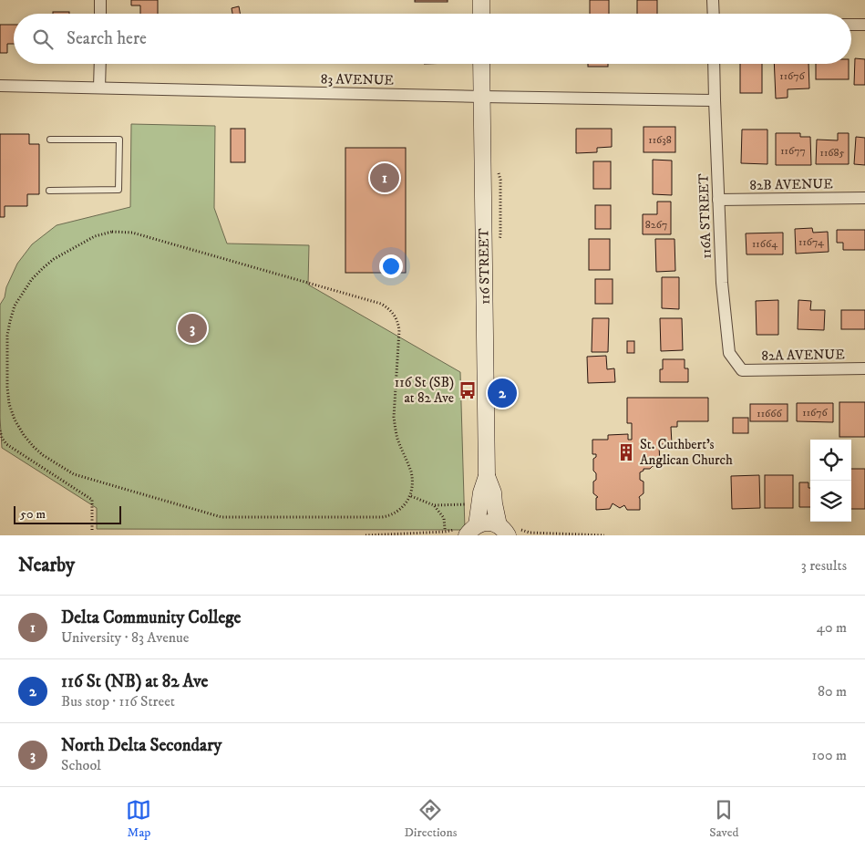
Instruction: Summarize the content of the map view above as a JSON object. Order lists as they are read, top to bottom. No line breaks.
{"streets":{"street":["83 AVENUE","82B AVENUE","116A STREET","116 STREET","82A AVENUE"]},"crossings":[["83 AVENUE","116A STREET"],["83 AVENUE","116 STREET"],["82B AVENUE","116A STREET"],["116A STREET","82A AVENUE"]],"places":{"bus stop":["116 St (SB) at 82 Ave"],"building":["St. Cuthbert's Anglican Church"]},"house_numbers":["11676","11638","11677","11685","8267","11674","11664","11676","11666"],"scale_bar":"50 m","page":{"search":"Search here","pins":["1","3","2"],"scale":"50 m","heading":["Nearby","3 results"],"list":[{"mark":"1","name":"Delta Community College","note":"University · 83 Avenue","value":"40 m"},{"mark":"2","name":"116 St (NB) at 82 Ave","note":"Bus stop · 116 Street","value":"80 m"},{"mark":"3","name":"North Delta Secondary","note":"School","value":"100 m"}],"nav":["Map","Directions","Saved"]}}
